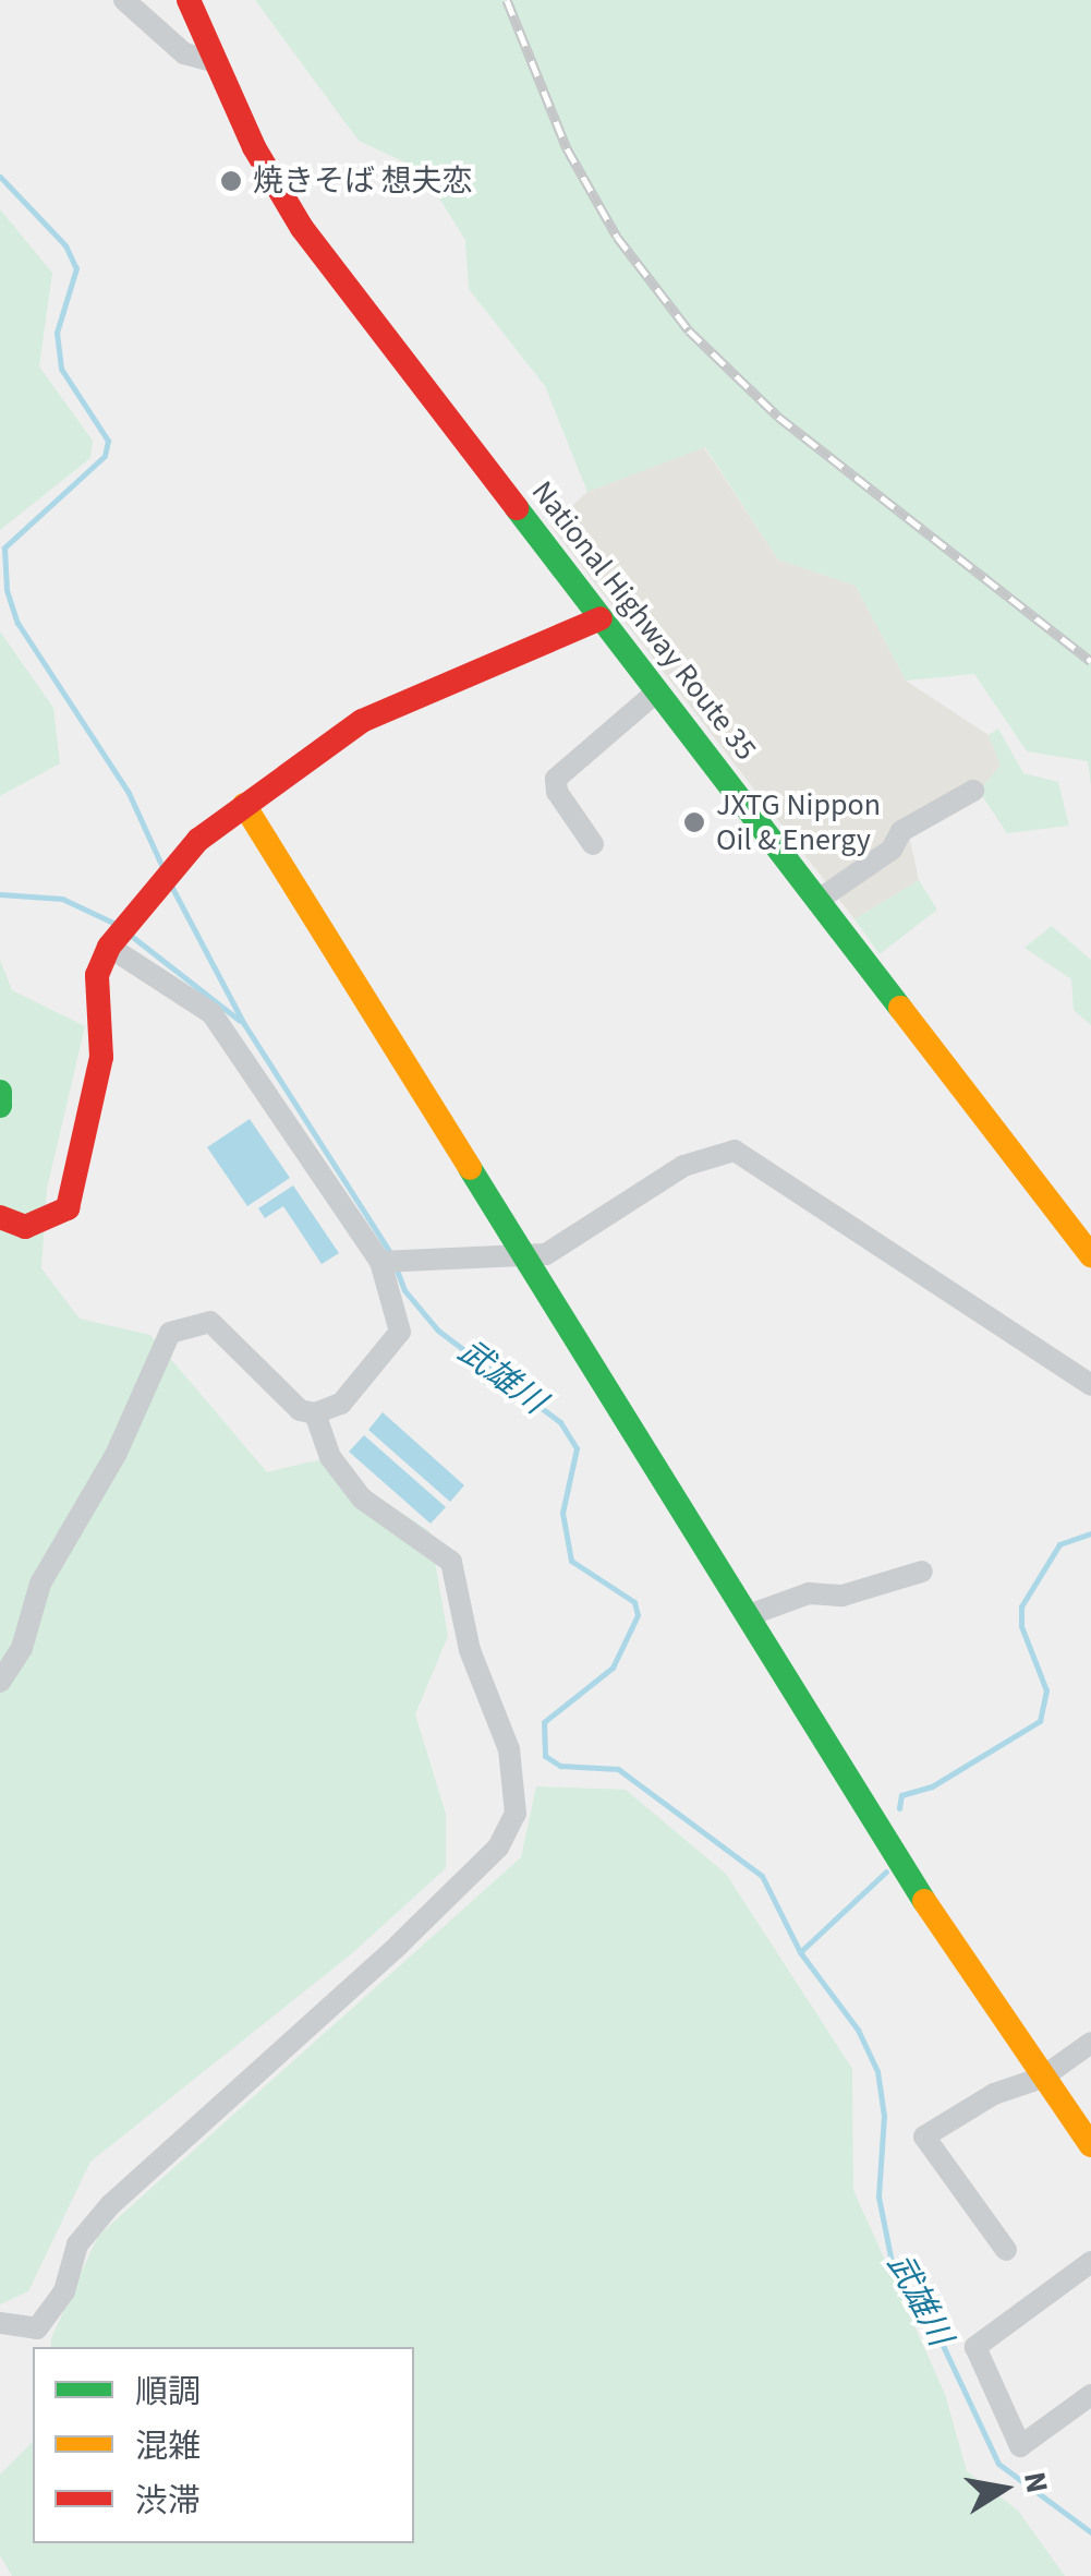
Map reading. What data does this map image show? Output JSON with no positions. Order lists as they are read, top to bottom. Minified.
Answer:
{"streets":{"main road":["National Highway Route 35"]},"water":["武雄川"],"places":["焼きそば 想夫恋","JXTG Nippon Oil & Energy"],"legend":["順調","混雑","渋滞"],"north":"right"}
